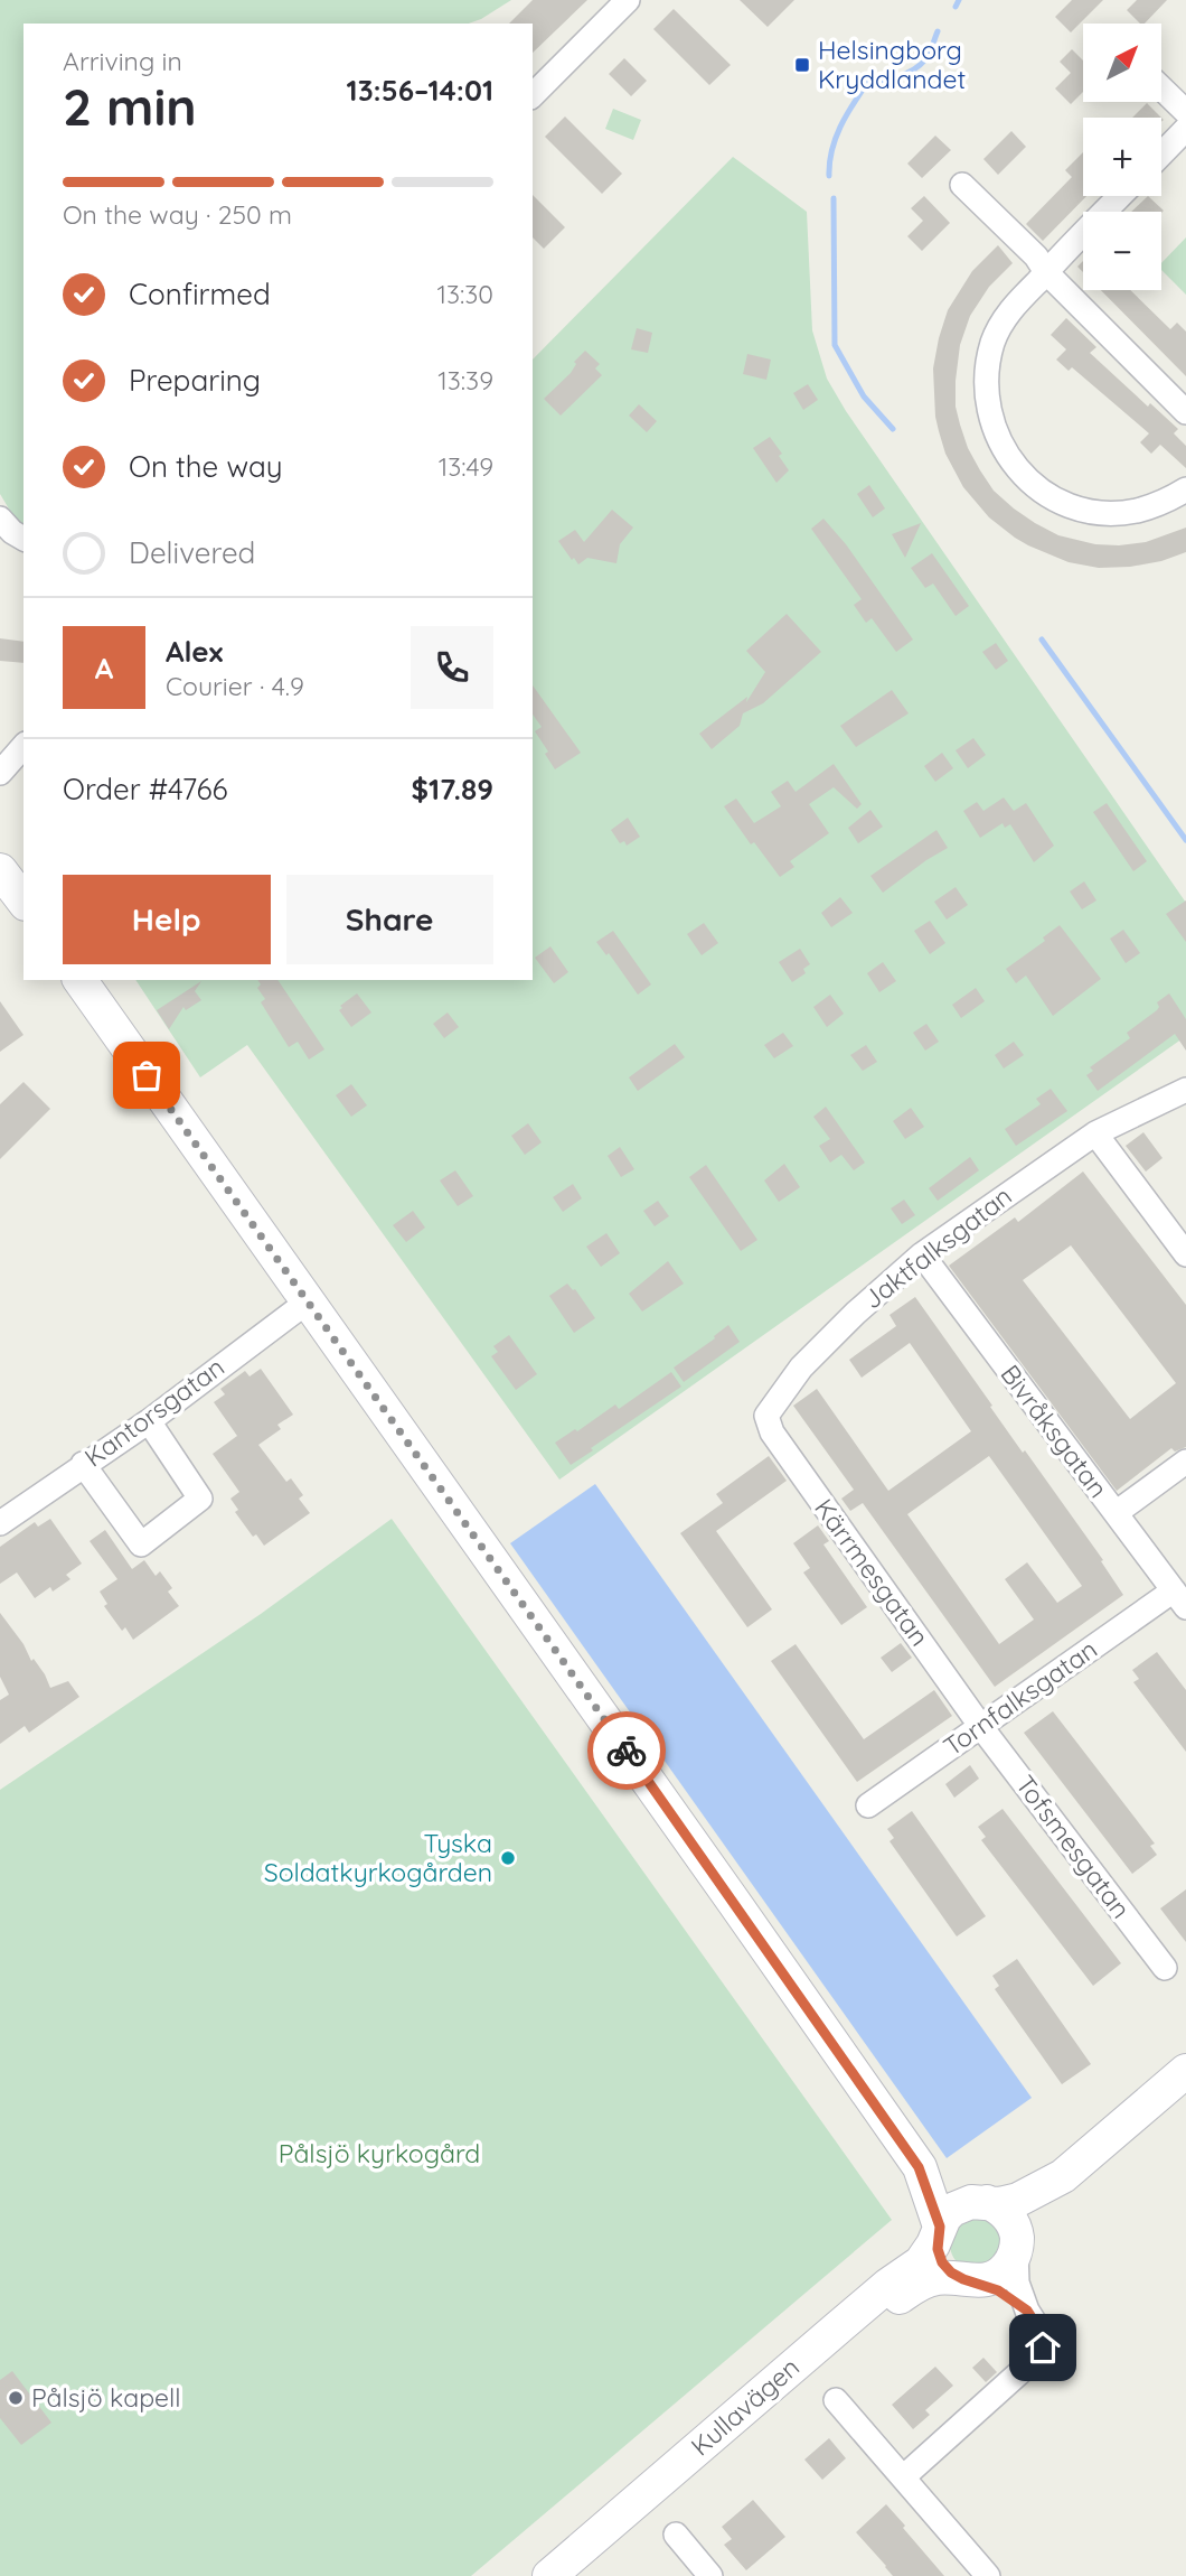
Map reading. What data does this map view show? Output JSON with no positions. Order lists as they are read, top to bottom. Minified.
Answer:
{"streets":{"street":["Jaktfalksgatan","Kantorsgatan","Bivråksgatan","Kärrmesgatan","Tornfalksgatan","Tofsmesgatan","Kullavägen"]},"crossings":[["Jaktfalksgatan","Bivråksgatan"],["Jaktfalksgatan","Kärrmesgatan"],["Bivråksgatan","Tornfalksgatan"],["Kärrmesgatan","Tornfalksgatan"],["Kärrmesgatan","Tofsmesgatan"],["Tornfalksgatan","Tofsmesgatan"]],"parks":["Pålsjö kyrkogård"],"places":{"transit":["Helsingborg Kryddlandet"],"other":["Tyska Soldatkyrkogården","Pålsjö kapell"]},"north":"top right","page":{"map_buttons":["+","−"],"heading":["2 min","Arriving in","13:56–14:01"],"panel":["Alex","Courier · 4.9","Order #4766","$17.89"],"bar":"On the way · 250 m","list":[["Confirmed","13:30"],["Preparing","13:39"],["On the way","13:49"],"Delivered"],"round":"A","buttons":["Help","Share"]}}
